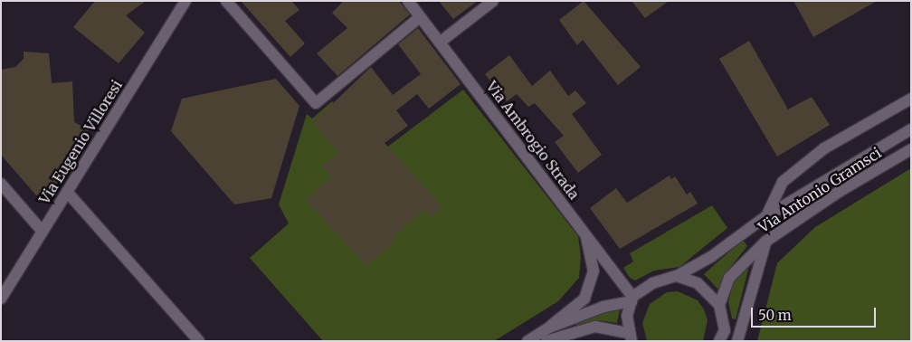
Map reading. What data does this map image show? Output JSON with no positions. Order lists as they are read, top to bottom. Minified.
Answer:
{"streets":{"street":["Via Ambrogio Strada","Via Eugenio Villoresi","Via Antonio Gramsci"]},"crossings":[["Via Ambrogio Strada","Via Antonio Gramsci"]],"scale_bar":"50 m"}
